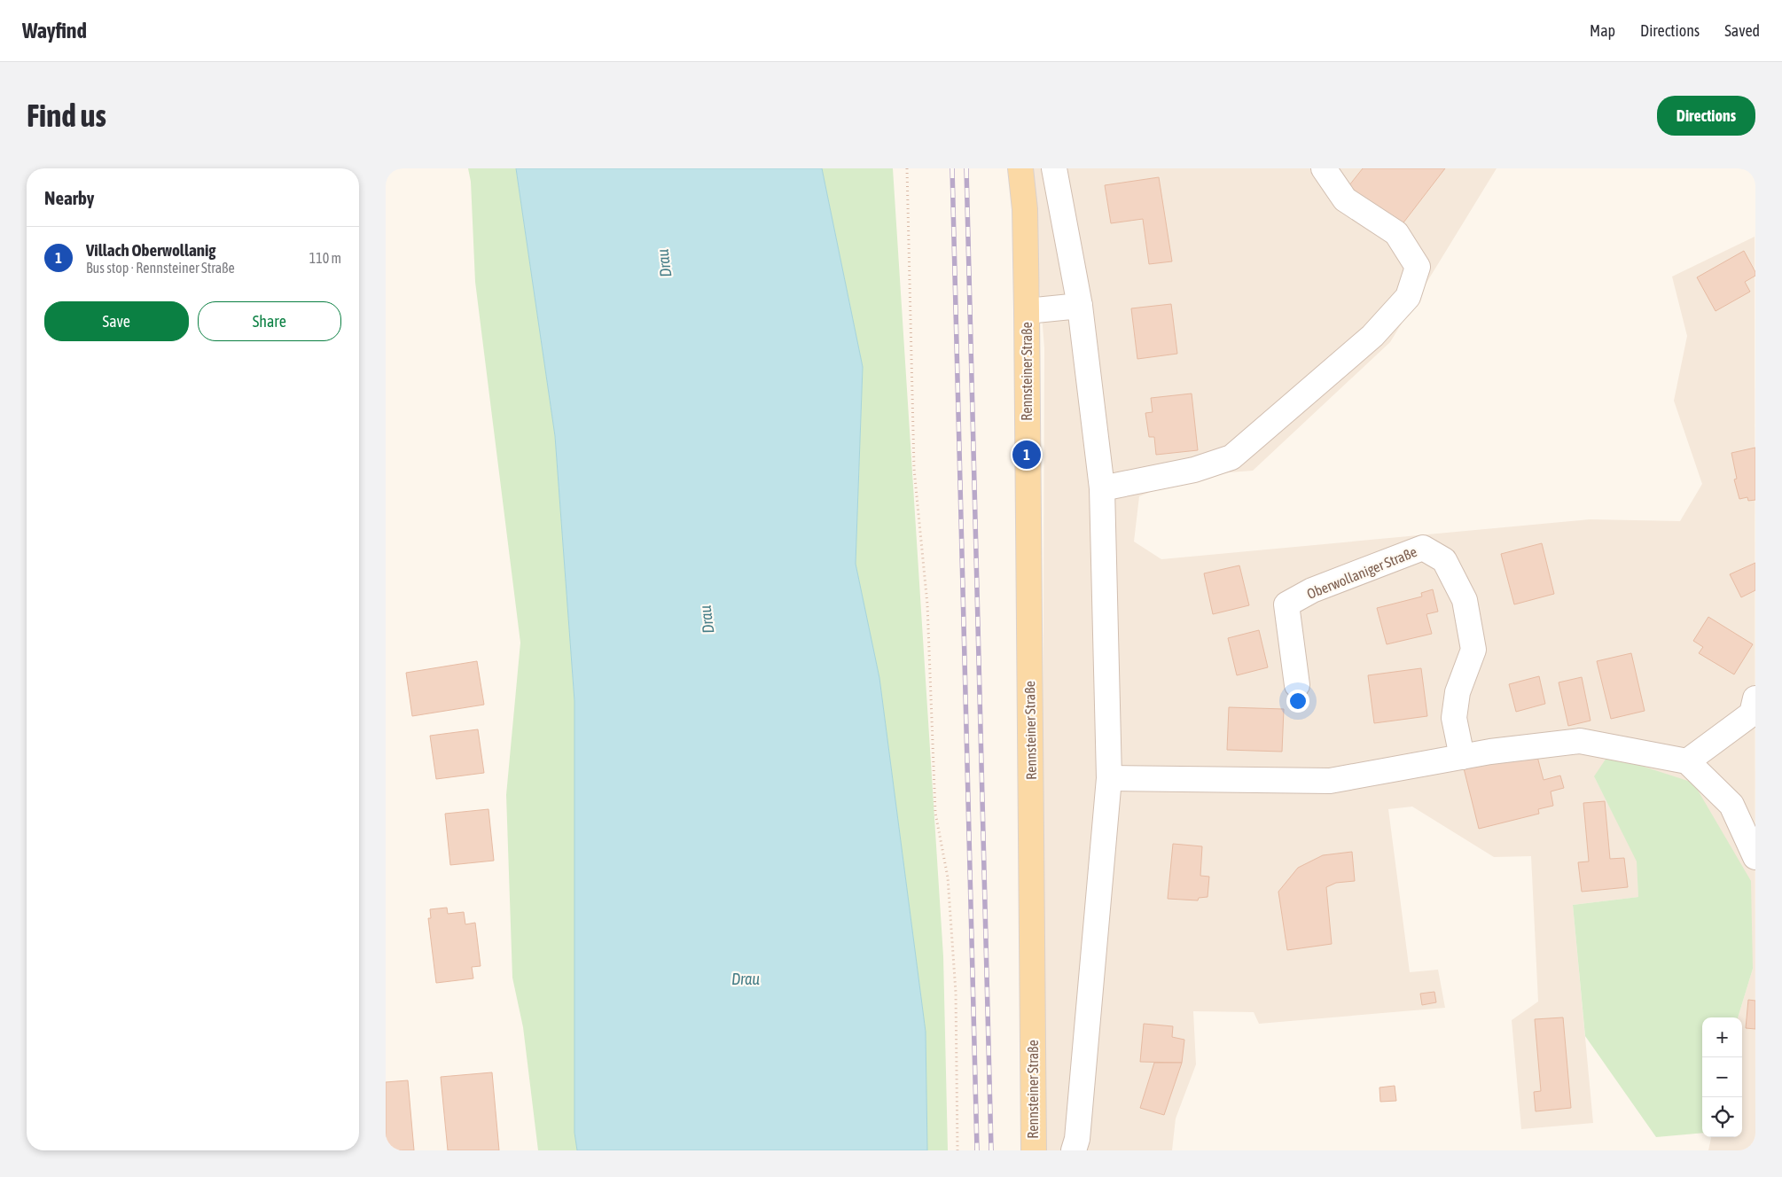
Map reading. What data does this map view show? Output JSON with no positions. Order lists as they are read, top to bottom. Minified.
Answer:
{"streets":{"main road":["Rennsteiner Straße"],"street":["Oberwollaniger Straße"]},"water":["Drau"],"page":{"header":"Wayfind","nav":["Map","Directions","Saved"],"buttons":["Directions",["Save","Share"]],"title":"Find us","heading":"Nearby","list":[{"mark":"1","name":"Villach Oberwollanig","note":"Bus stop · Rennsteiner Straße","value":"110 m"}],"pins":"1","map_buttons":["+","−"]}}
